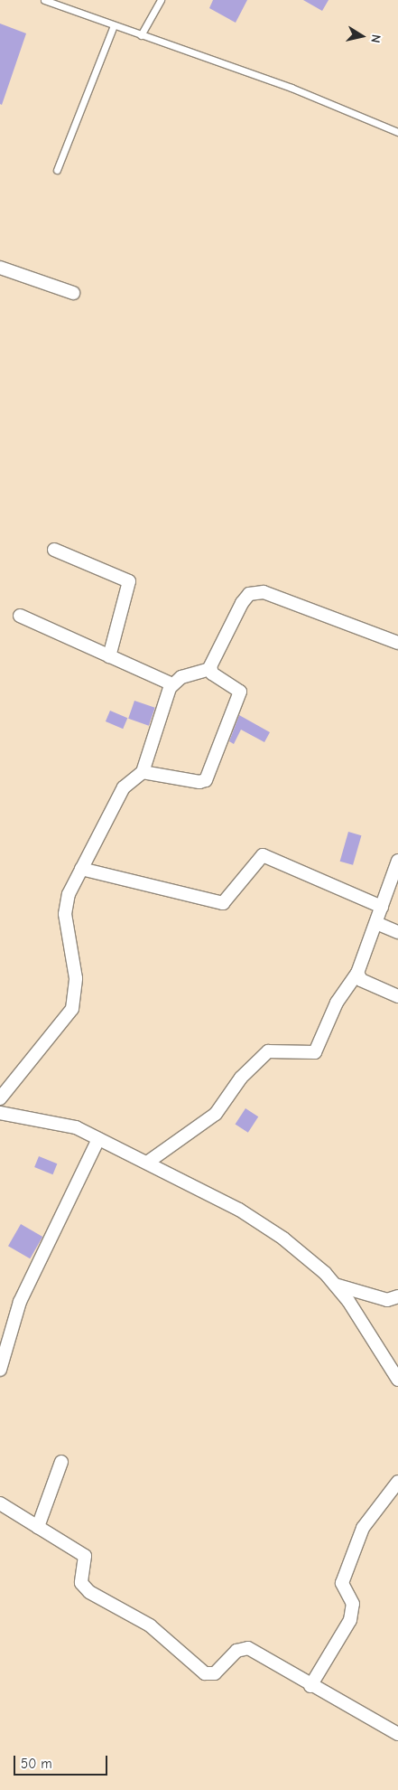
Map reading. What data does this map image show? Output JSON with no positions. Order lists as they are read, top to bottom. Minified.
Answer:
{"scale_bar":"50 m","north":"right"}
